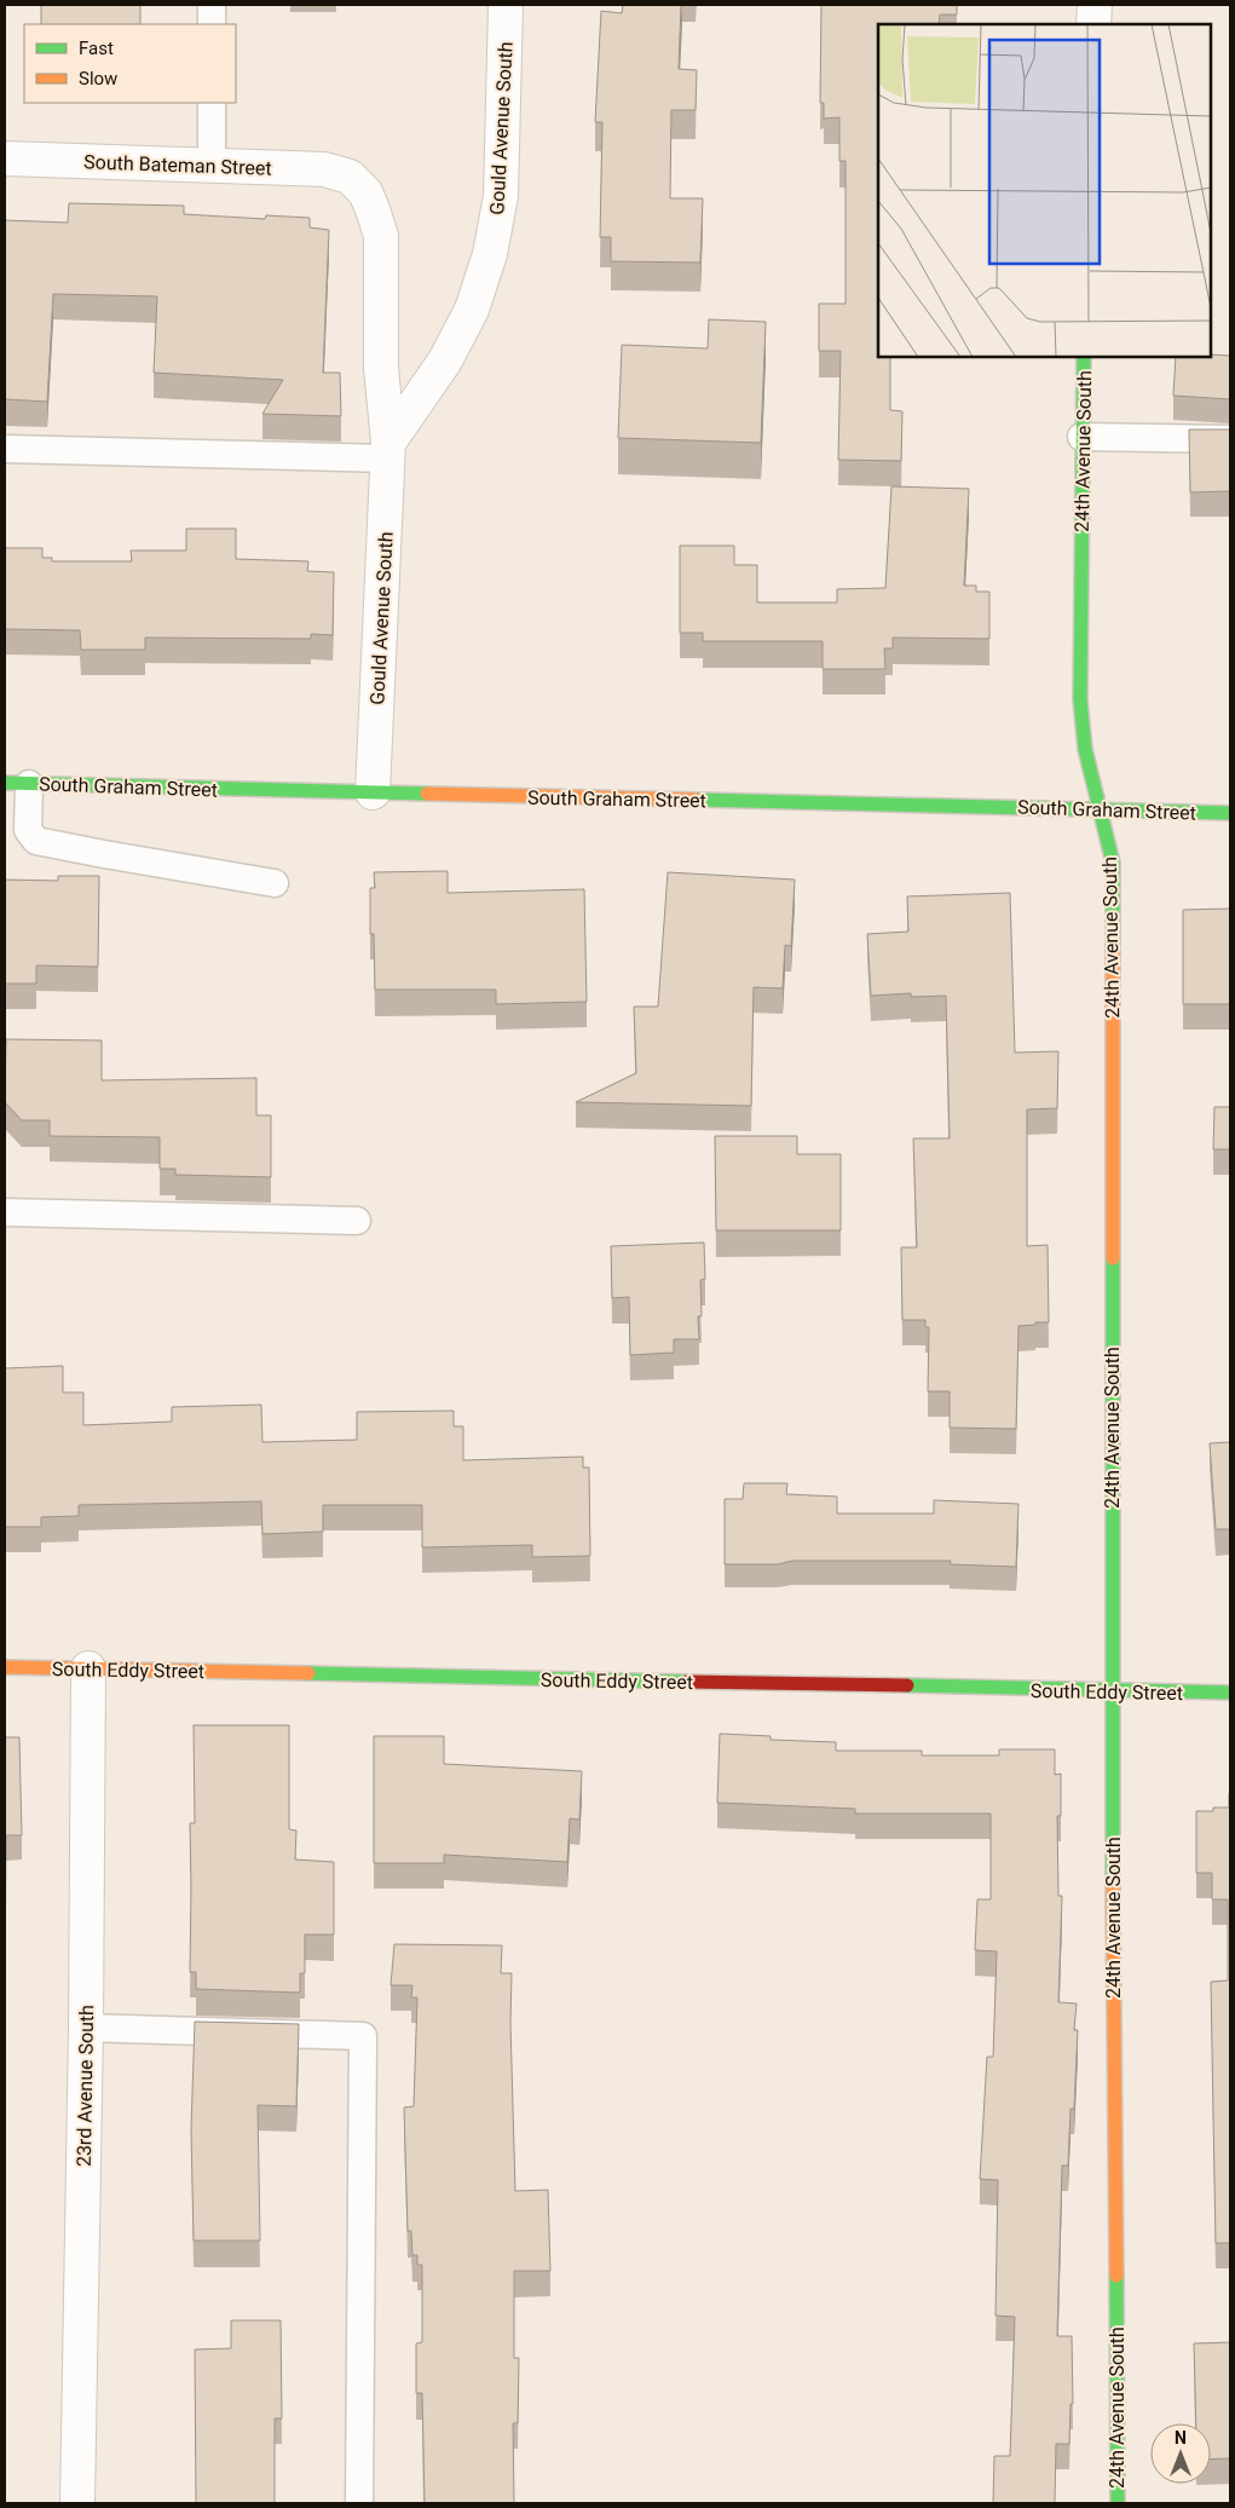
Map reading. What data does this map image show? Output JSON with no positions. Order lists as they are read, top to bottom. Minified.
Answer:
{"streets":{"street":["Gould Avenue South","South Bateman Street","24th Avenue South","South Graham Street","South Eddy Street","23rd Avenue South"]},"crossings":[["Gould Avenue South","South Bateman Street"],["Gould Avenue South","South Graham Street"],["24th Avenue South","South Graham Street"],["24th Avenue South","South Eddy Street"],["South Eddy Street","23rd Avenue South"]],"legend":["Fast","Slow"],"north":"top"}
